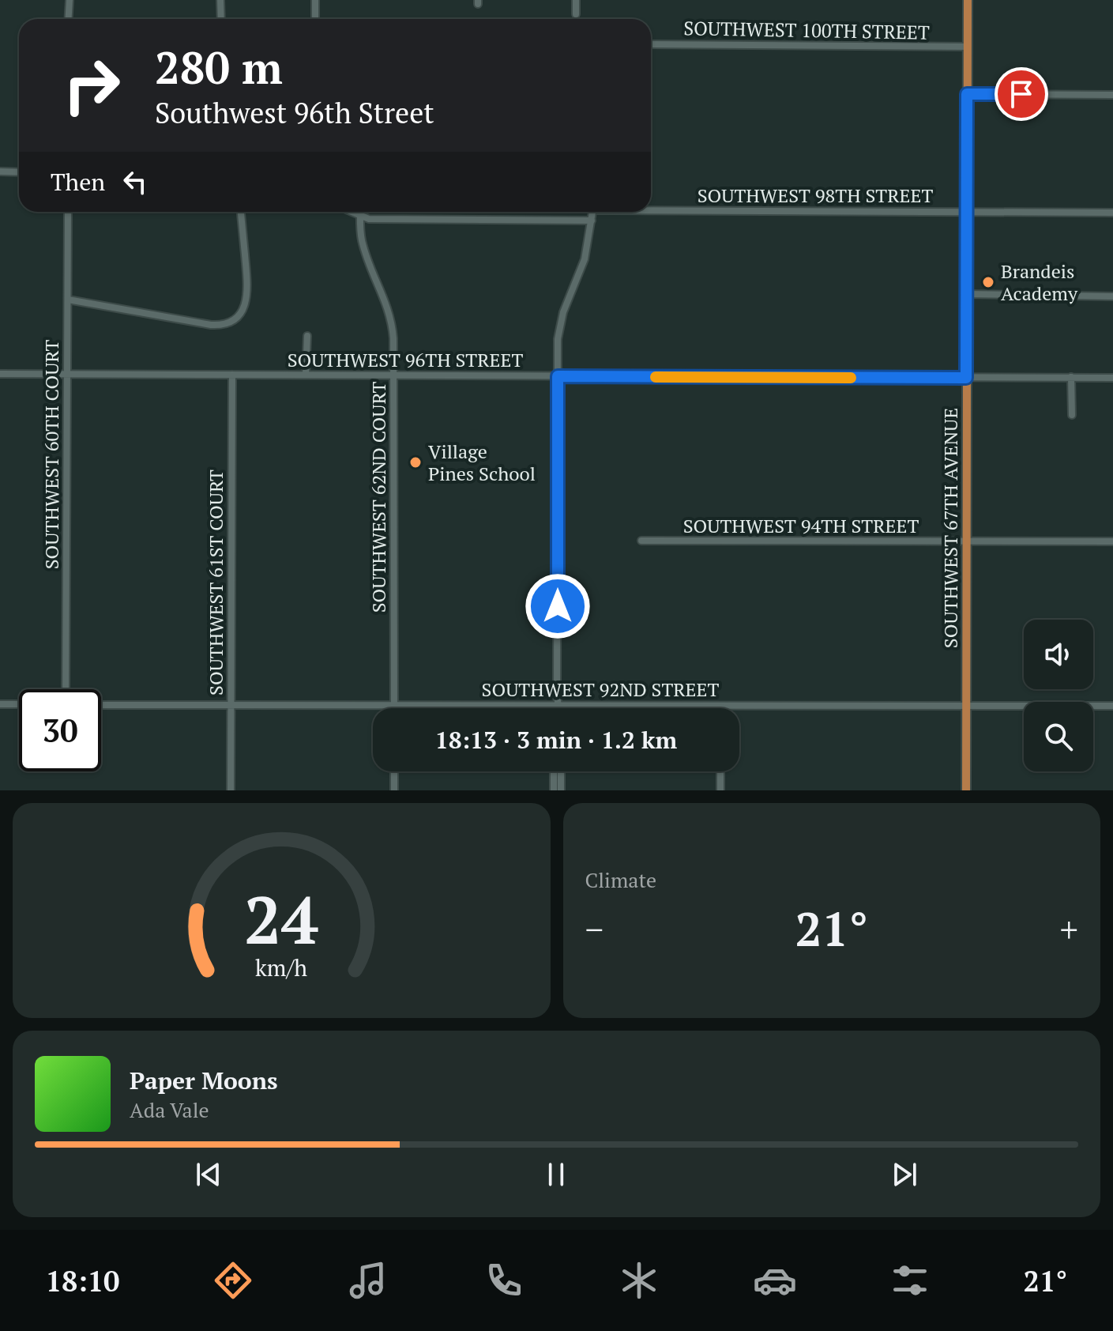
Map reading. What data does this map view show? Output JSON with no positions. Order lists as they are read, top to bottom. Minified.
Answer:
{"streets":{"main road":["SOUTHWEST 67TH AVENUE"],"street":["SOUTHWEST 100TH STREET","SOUTHWEST 98TH STREET","SOUTHWEST 96TH STREET","SOUTHWEST 60TH COURT","SOUTHWEST 62ND COURT","SOUTHWEST 94TH STREET","SOUTHWEST 61ST COURT","SOUTHWEST 92ND STREET"]},"crossings":[["SOUTHWEST 100TH STREET","SOUTHWEST 67TH AVENUE"],["SOUTHWEST 98TH STREET","SOUTHWEST 67TH AVENUE"],["SOUTHWEST 96TH STREET","SOUTHWEST 60TH COURT"],["SOUTHWEST 96TH STREET","SOUTHWEST 62ND COURT"],["SOUTHWEST 96TH STREET","SOUTHWEST 67TH AVENUE"],["SOUTHWEST 96TH STREET","SOUTHWEST 61ST COURT"],["SOUTHWEST 62ND COURT","SOUTHWEST 92ND STREET"],["SOUTHWEST 94TH STREET","SOUTHWEST 67TH AVENUE"],["SOUTHWEST 67TH AVENUE","SOUTHWEST 92ND STREET"],["SOUTHWEST 61ST COURT","SOUTHWEST 92ND STREET"]],"places":["Brandeis Academy","Village Pines School"],"page":{"turn":["280 m","Southwest 96th Street"],"then":"Then","limit":"30","trip":"18:13 · 3 min · 1.2 km","tile":"Climate","heat":["−","21°","+"],"song":["Paper Moons","Ada Vale"],"tabs":["18:10","21°"],"gauge":["24","km/h"]}}
